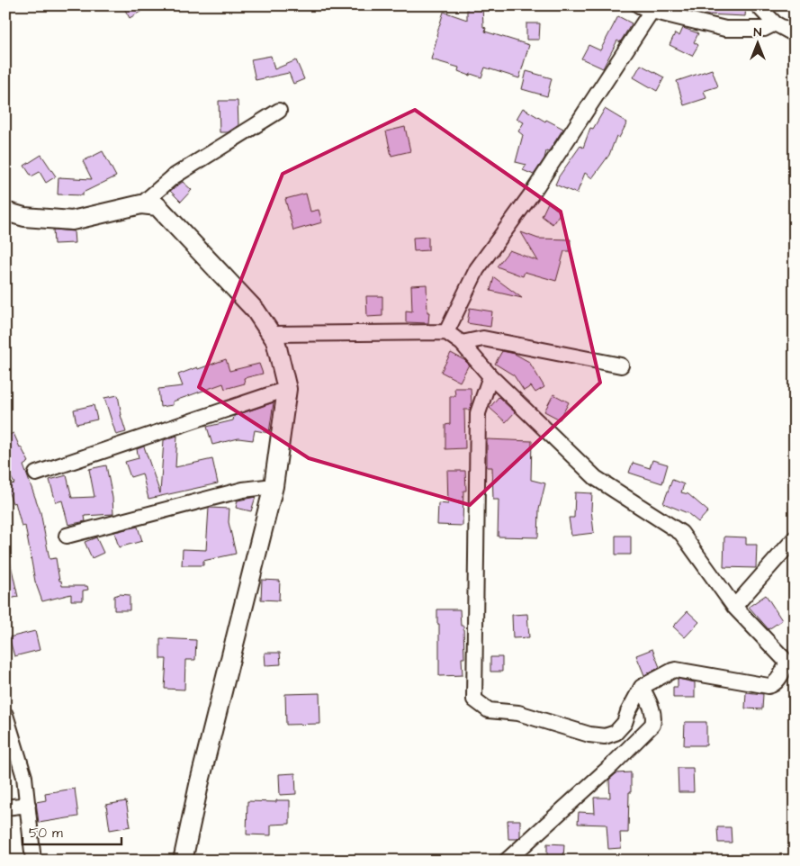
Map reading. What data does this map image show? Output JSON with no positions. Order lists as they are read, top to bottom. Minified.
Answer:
{"scale_bar":"50 m","north":"top"}
